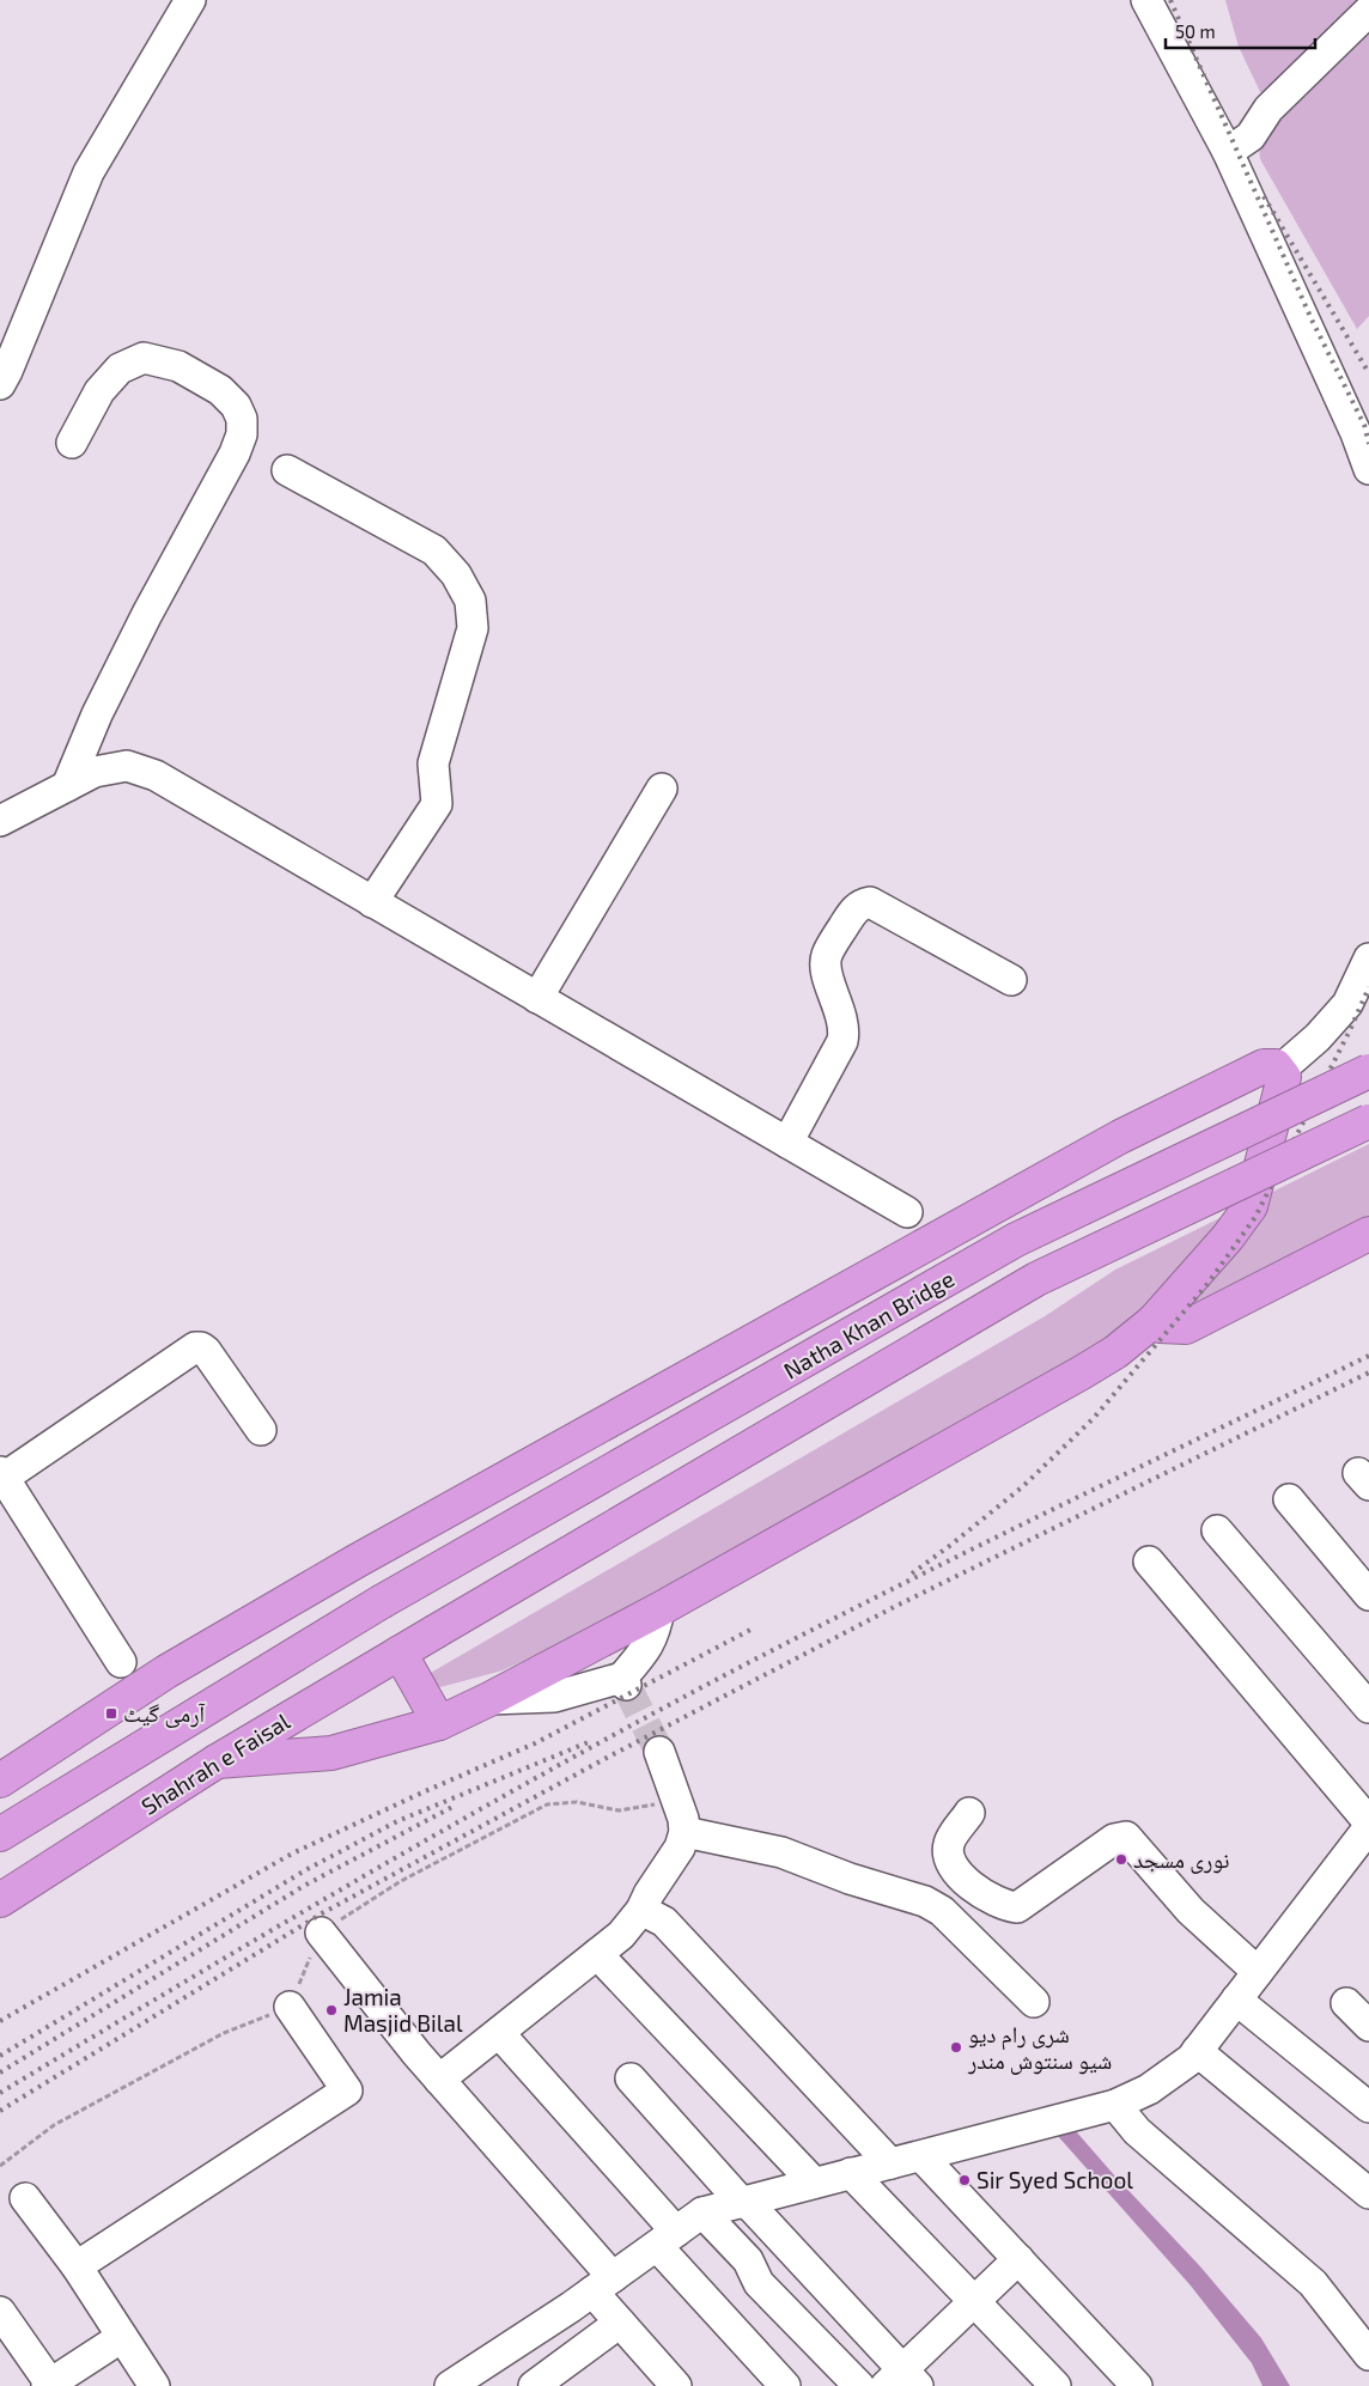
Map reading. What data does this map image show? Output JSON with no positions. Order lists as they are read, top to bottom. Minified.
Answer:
{"streets":{"highway":["Natha Khan Bridge","Shahrah e Faisal"]},"crossings":[["Natha Khan Bridge","Shahrah e Faisal"]],"places":{"transit":["آرمی گیٹ"],"other":["نوری مسجد","Jamia Masjid Bilal","شری رام دیو شیو سنتوش مندر","Sir Syed School"]},"scale_bar":"50 m"}
